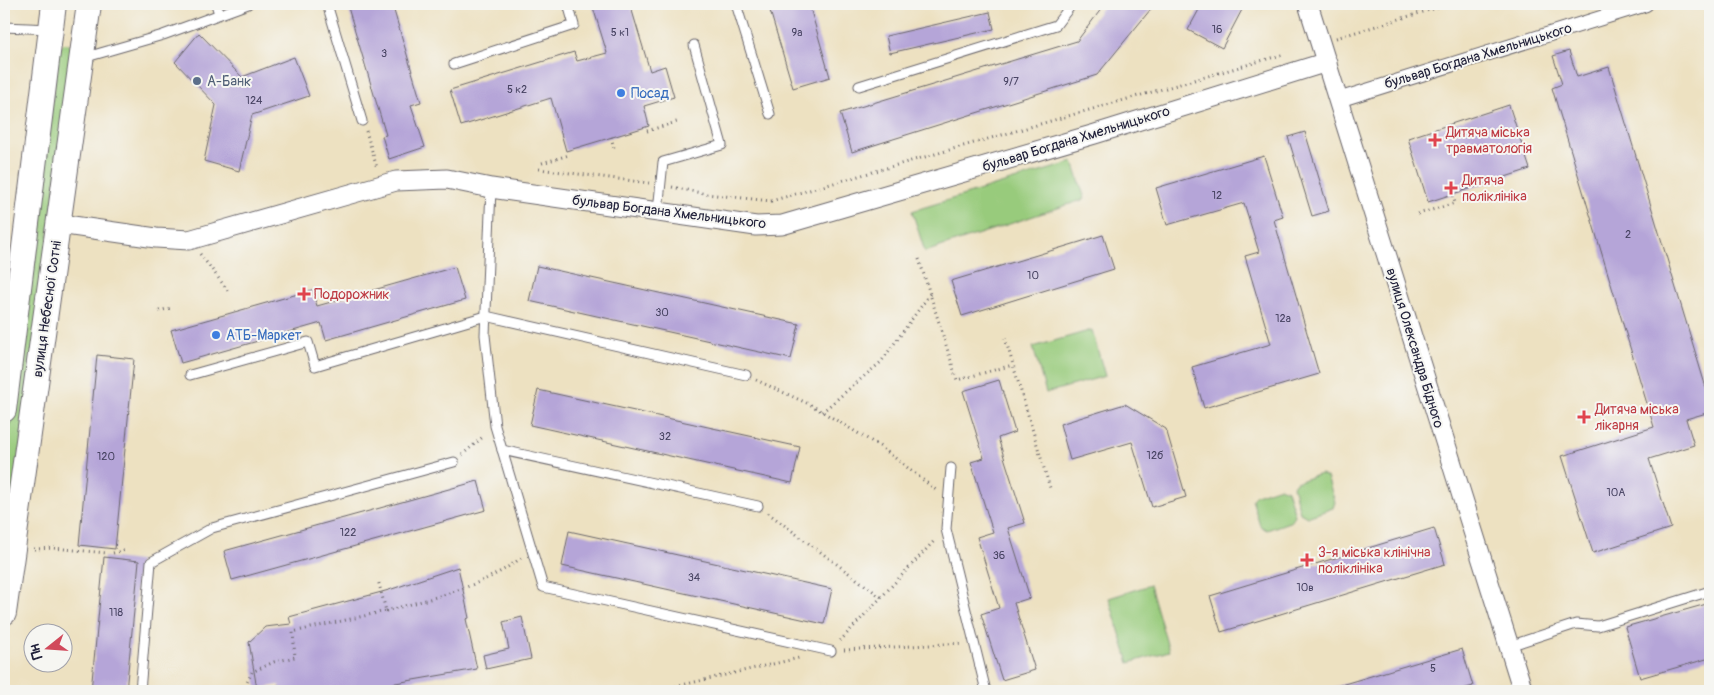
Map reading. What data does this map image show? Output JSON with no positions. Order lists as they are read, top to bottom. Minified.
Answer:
{"streets":{"street":["бульвар Богдана Хмельницького","вулиця Небесної Сотні","вулиця Олександра Бідного"]},"crossings":[["бульвар Богдана Хмельницького","вулиця Небесної Сотні"],["бульвар Богдана Хмельницького","вулиця Олександра Бідного"]],"places":{"other":["А-Банк","Посад","АТБ-Маркет"],"health":["Дитяча міська травматологія","Дитяча поліклініка","Подорожник","Дитяча міська лікарня","3-я міська клінічна поліклініка"]},"house_numbers":["16","5 к1","9а","3","9/7","5 к2","124","12","2","10","30","12а","32","12б","120","10А","122","36","34","10в","118","5"],"north":"left"}
